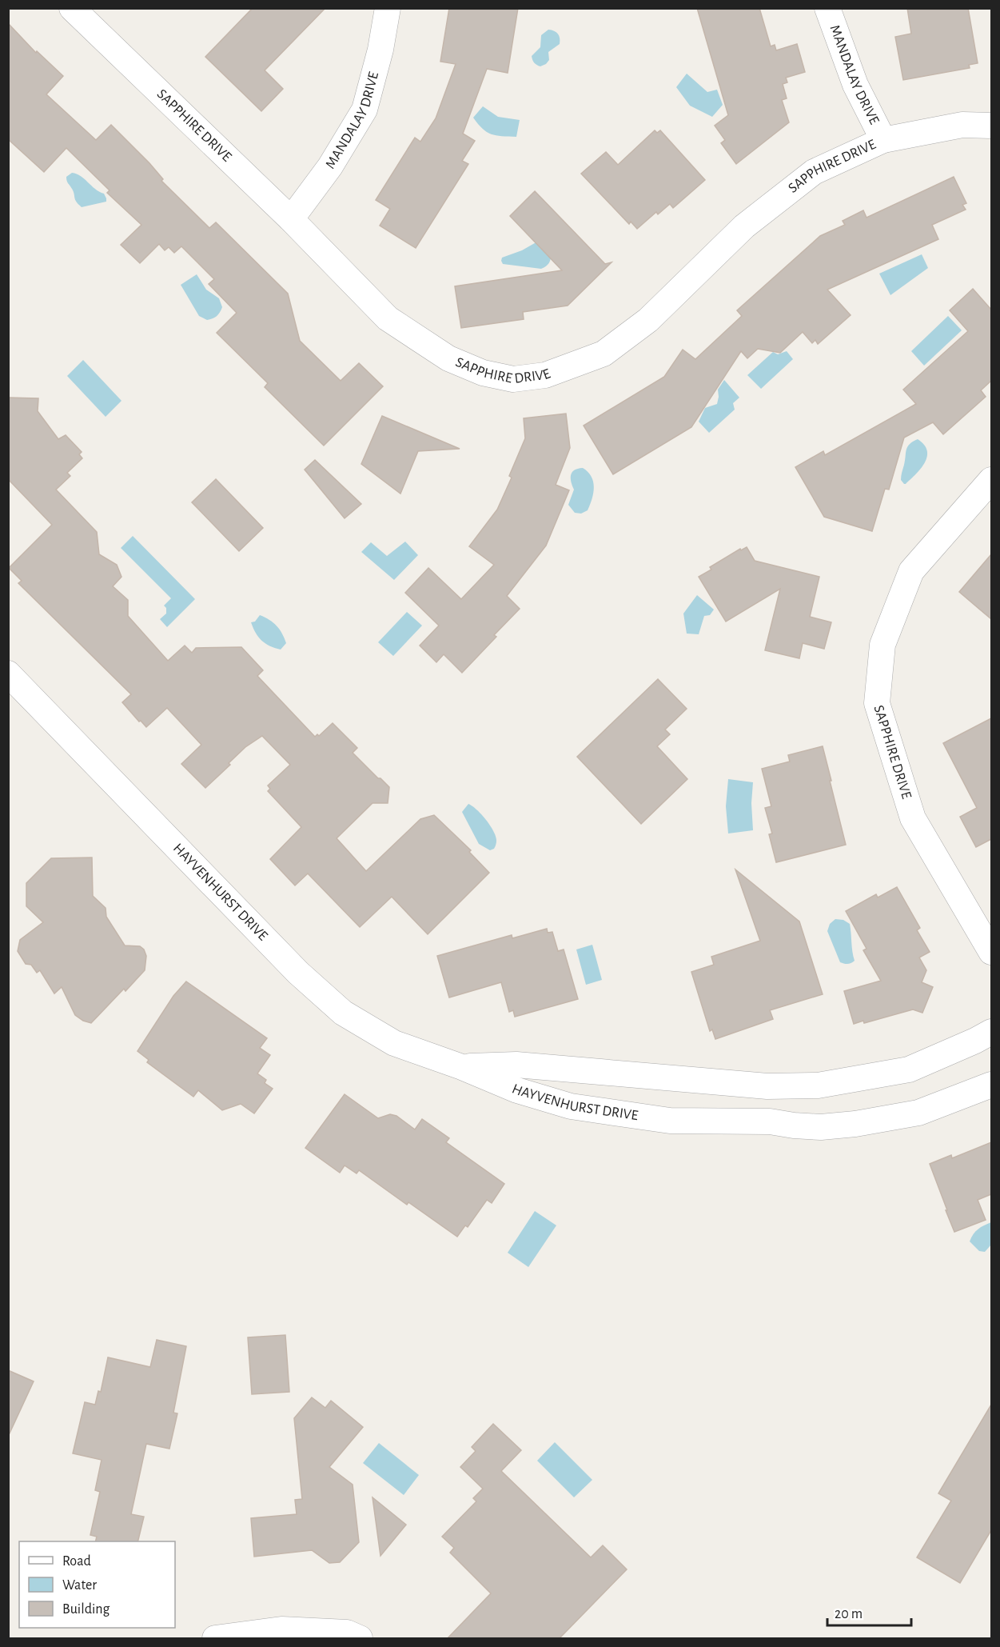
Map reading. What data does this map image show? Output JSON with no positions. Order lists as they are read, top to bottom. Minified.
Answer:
{"streets":{"street":["MANDALAY DRIVE","SAPPHIRE DRIVE","HAYVENHURST DRIVE"]},"crossings":[["MANDALAY DRIVE","SAPPHIRE DRIVE"]],"legend":["Road","Water","Building"],"scale_bar":"20 m"}
